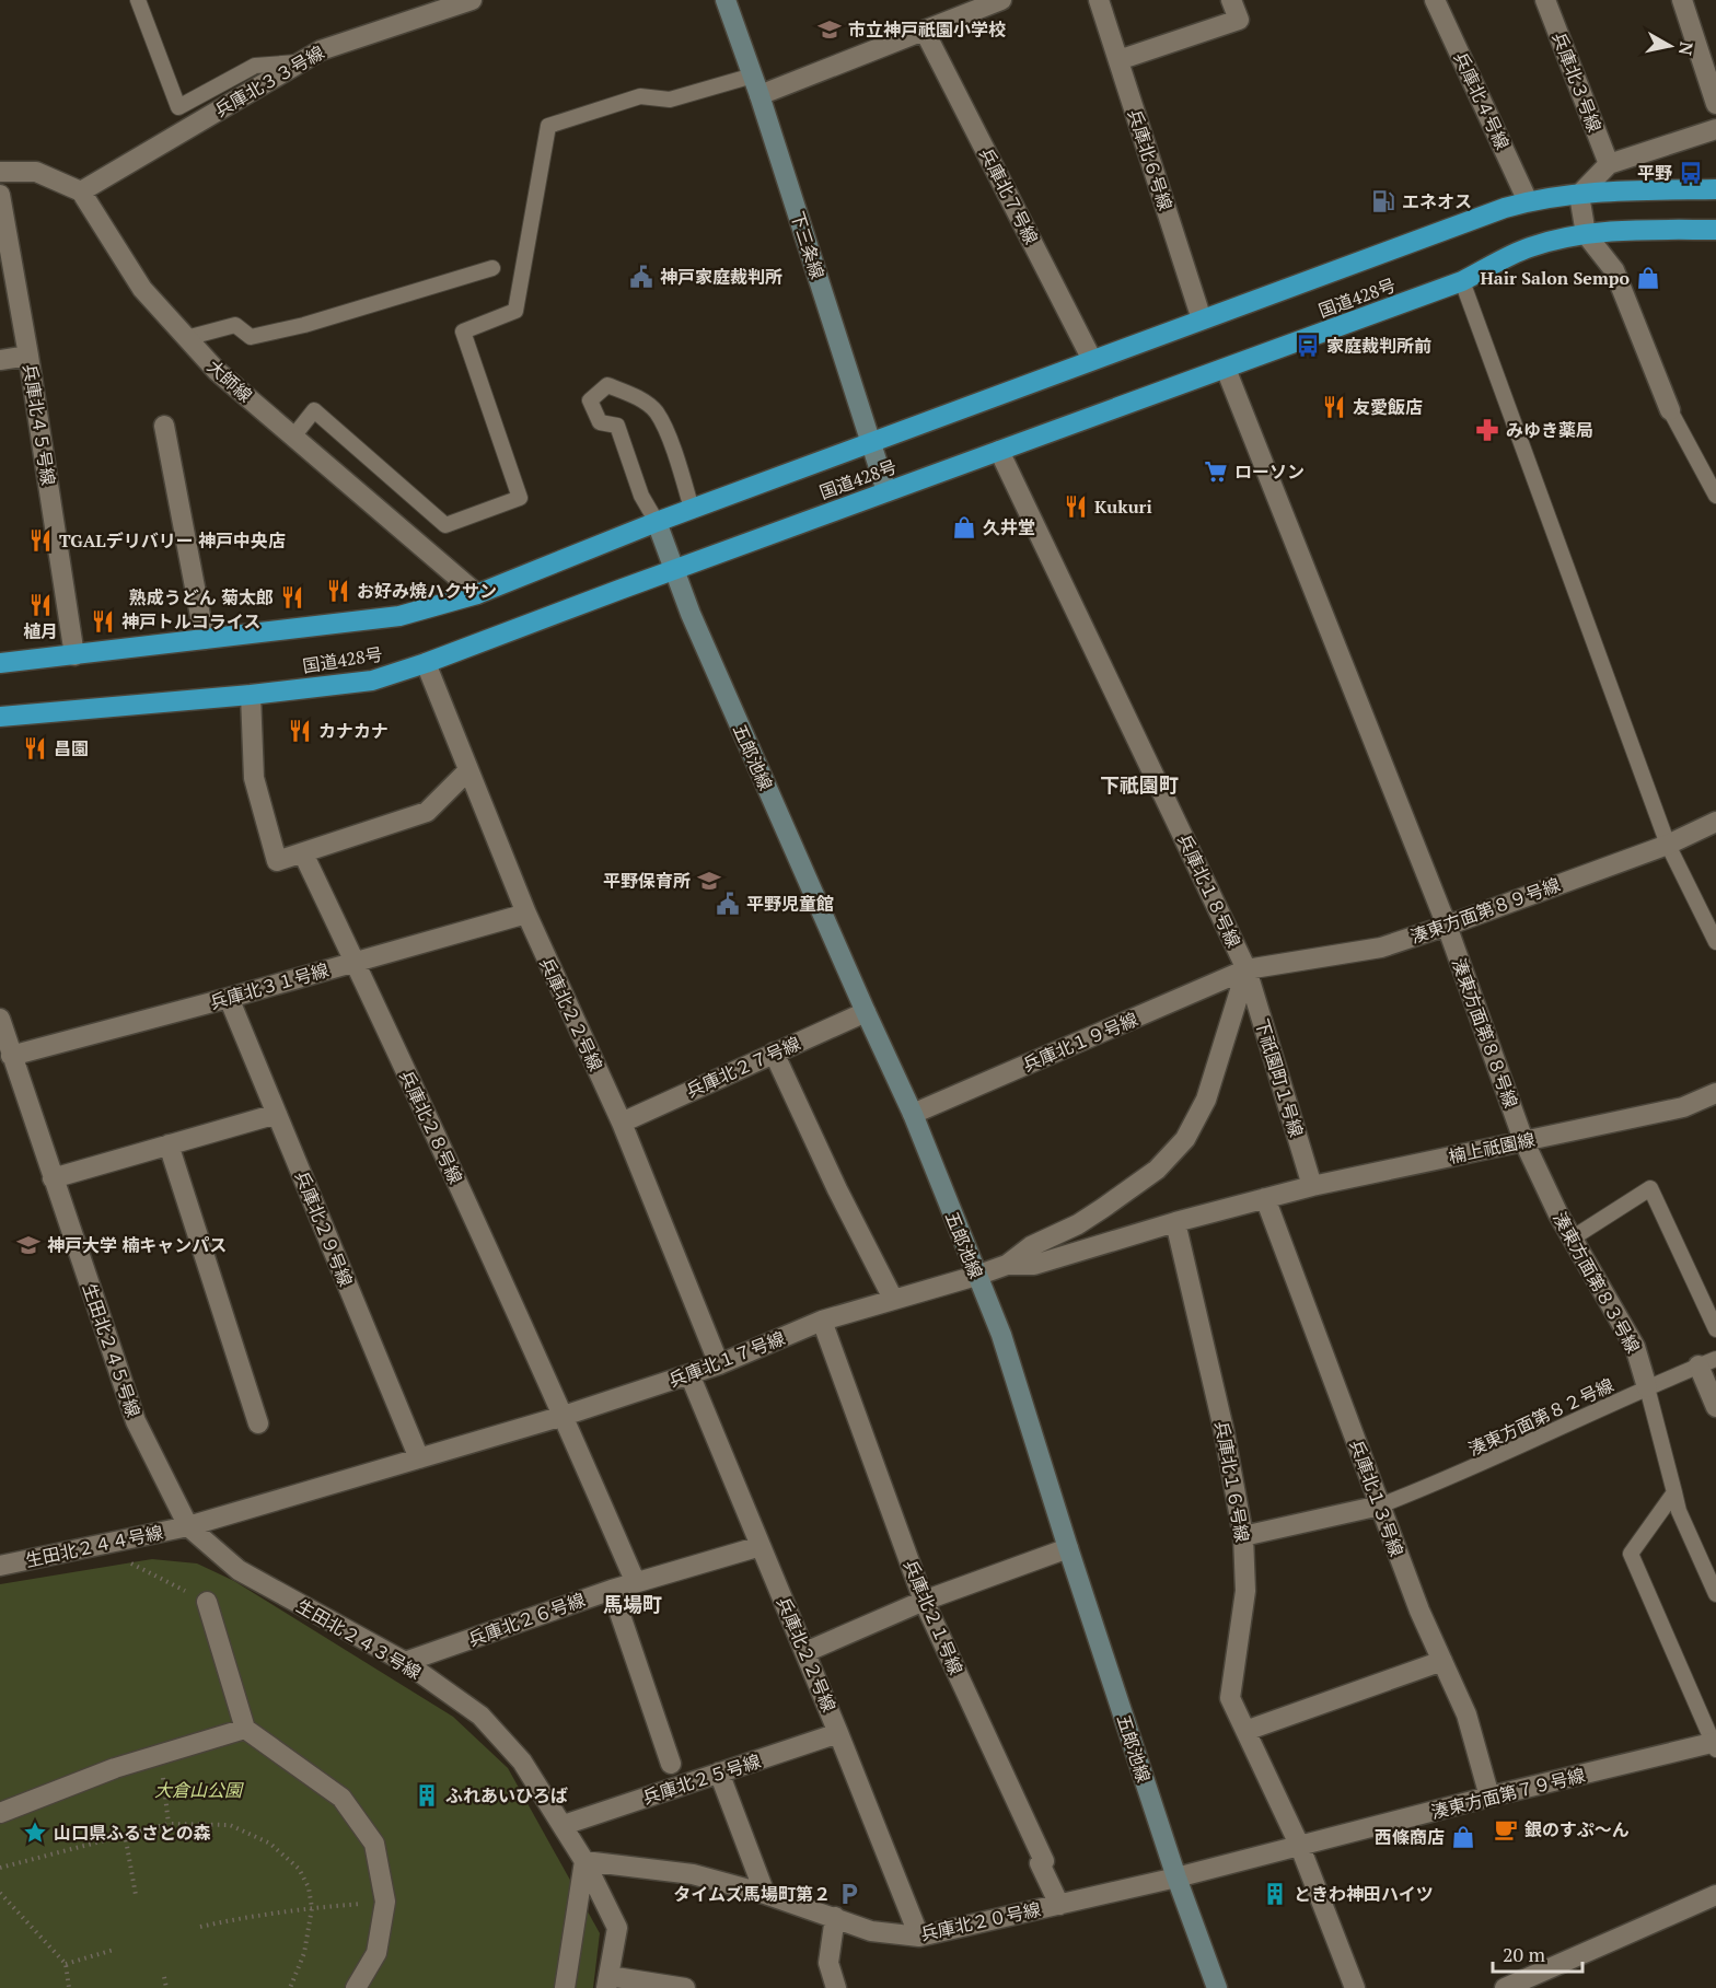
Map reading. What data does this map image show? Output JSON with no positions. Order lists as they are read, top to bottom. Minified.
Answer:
{"streets":{"highway":["国道428号"],"street":["兵庫北３３号線","兵庫北３号線","兵庫北４号線","兵庫北６号線","兵庫北７号線","下三条線","大師線","兵庫北４５号線","五郎池線","兵庫北１８号線","湊東方面第８９号線","兵庫北３１号線","兵庫北２２号線","湊東方面第８８号線","兵庫北１９号線","兵庫北２７号線","下祇園町１号線","兵庫北２８号線","楠上祇園線","兵庫北２９号線","湊東方面第８３号線","生田北２４５号線","兵庫北１７号線","兵庫北１６号線","兵庫北１３号線","生田北２４４号線","兵庫北２１号線","兵庫北２６号線","生田北２４３号線","兵庫北２５号線","湊東方面第７９号線","兵庫北２０号線"],"lane":["湊東方面第８２号線"]},"crossings":[["兵庫北３３号線","大師線"],["兵庫北４号線","国道428号"],["兵庫北６号線","国道428号"],["兵庫北７号線","国道428号"],["下三条線","国道428号"],["国道428号","大師線"],["国道428号","兵庫北４５号線"],["国道428号","五郎池線"],["国道428号","兵庫北１８号線"],["国道428号","兵庫北２２号線"],["国道428号","湊東方面第８８号線"],["五郎池線","兵庫北１９号線"],["五郎池線","兵庫北２７号線"],["五郎池線","兵庫北１７号線"],["五郎池線","兵庫北２０号線"],["兵庫北１８号線","湊東方面第８９号線"],["兵庫北１８号線","兵庫北１９号線"],["兵庫北１８号線","下祇園町１号線"],["兵庫北１８号線","兵庫北１７号線"],["湊東方面第８９号線","湊東方面第８８号線"],["湊東方面第８９号線","兵庫北１９号線"],["湊東方面第８９号線","下祇園町１号線"],["兵庫北３１号線","兵庫北２２号線"],["兵庫北３１号線","兵庫北２８号線"],["兵庫北３１号線","兵庫北２９号線"],["兵庫北３１号線","生田北２４５号線"],["兵庫北２２号線","兵庫北２７号線"],["兵庫北２２号線","兵庫北１７号線"],["兵庫北２２号線","兵庫北２６号線"],["兵庫北２２号線","兵庫北２５号線"],["兵庫北２２号線","兵庫北２０号線"],["湊東方面第８８号線","楠上祇園線"],["湊東方面第８８号線","湊東方面第８３号線"],["兵庫北１９号線","下祇園町１号線"],["下祇園町１号線","楠上祇園線"],["兵庫北２８号線","兵庫北１７号線"],["兵庫北２８号線","兵庫北２６号線"],["楠上祇園線","湊東方面第８３号線"],["楠上祇園線","兵庫北１７号線"],["楠上祇園線","兵庫北１３号線"],["兵庫北２９号線","兵庫北１７号線"],["湊東方面第８３号線","湊東方面第８２号線"],["生田北２４５号線","兵庫北１７号線"],["生田北２４５号線","生田北２４４号線"],["生田北２４５号線","生田北２４３号線"],["兵庫北１７号線","兵庫北１６号線"],["兵庫北１７号線","兵庫北１３号線"],["兵庫北１７号線","生田北２４４号線"],["兵庫北１７号線","兵庫北２１号線"],["兵庫北１７号線","生田北２４３号線"],["湊東方面第８２号線","兵庫北１３号線"],["兵庫北１６号線","湊東方面第７９号線"],["兵庫北１６号線","兵庫北２０号線"],["兵庫北１３号線","湊東方面第７９号線"],["生田北２４４号線","生田北２４３号線"],["兵庫北２１号線","兵庫北２０号線"],["兵庫北２６号線","生田北２４３号線"],["生田北２４３号線","兵庫北２５号線"],["生田北２４３号線","兵庫北２０号線"],["湊東方面第７９号線","兵庫北２０号線"]],"districts":["下祇園町","馬場町"],"parks":["大倉山公園"],"places":{"school or university":["市立神戸祇園小学校","平野保育所","神戸大学 楠キャンパス"],"bus stop":["平野","家庭裁判所前"],"fuel station":["エネオス"],"public building":["神戸家庭裁判所","平野児童館"],"shop":["Hair Salon Sempo","久井堂","西條商店"],"restaurant":["友愛飯店","Kukuri","TGALデリバリー 神戸中央店","お好み焼ハクサン","熟成うどん 菊太郎","植月","神戸トルコライス","カナカナ","昌園"],"pharmacy":["みゆき薬局"],"supermarket":["ローソン"],"building":["ふれあいひろば","ときわ神田ハイツ"],"cafe":["銀のすぷ～ん"],"place":["山口県ふるさとの森"],"parking":["タイムズ馬場町第２"]},"scale_bar":"20 m","north":"right"}
